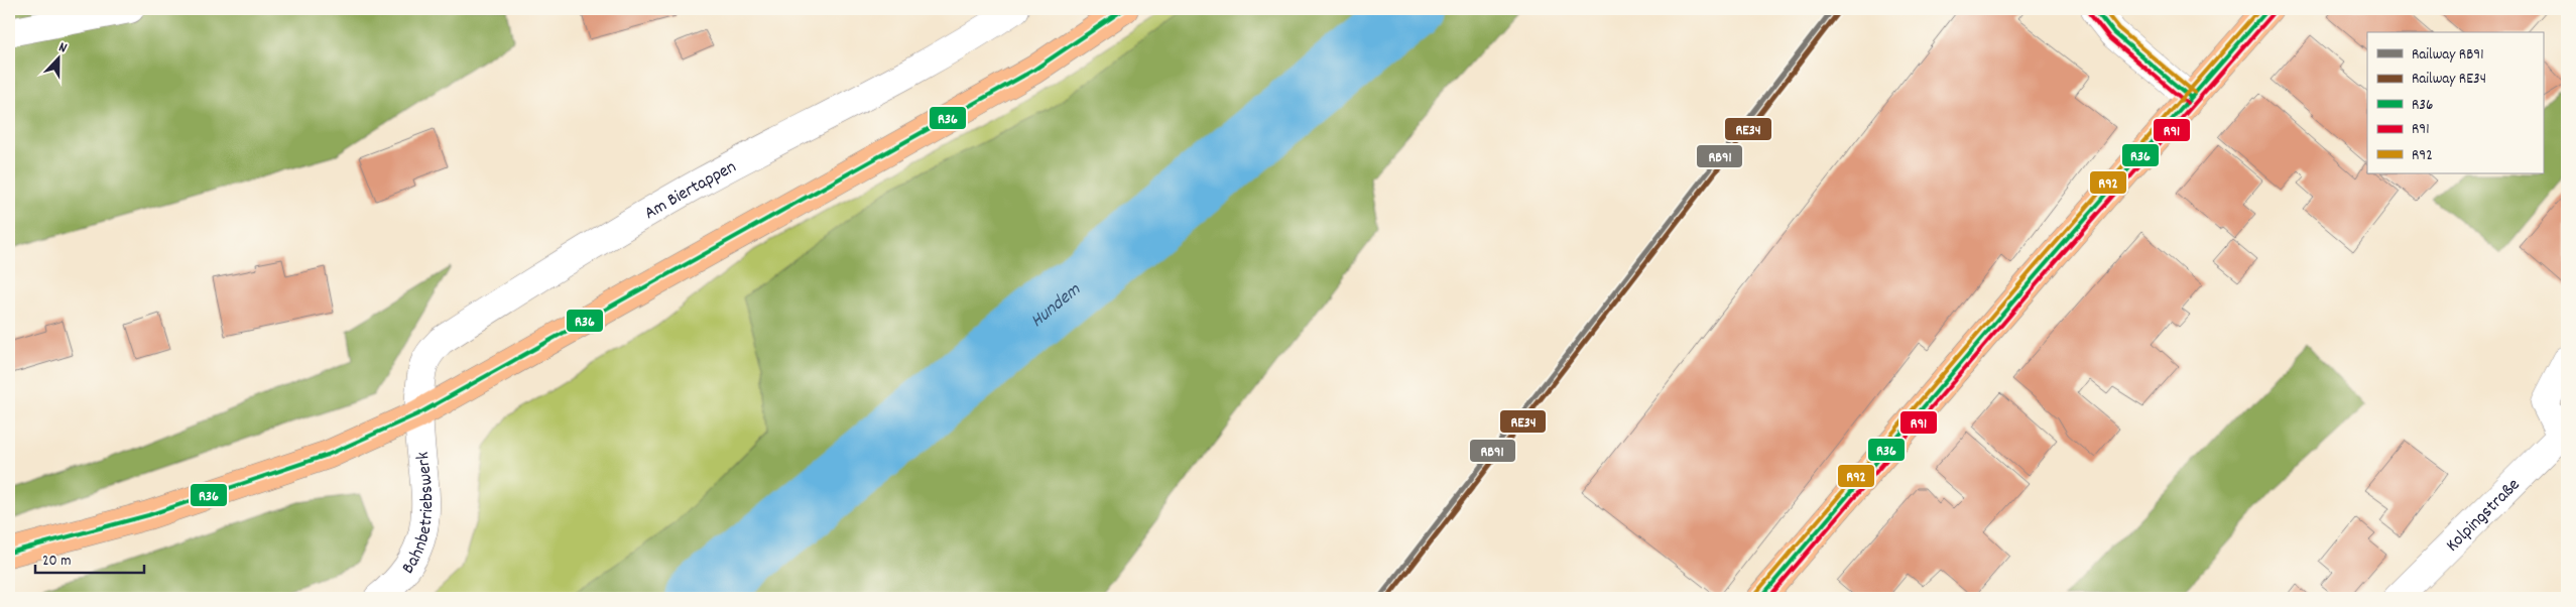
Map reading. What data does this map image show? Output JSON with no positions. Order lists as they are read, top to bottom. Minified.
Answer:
{"streets":{"street":["Am Biertappen","Bahnbetriebswerk","Kolpingstraße"]},"crossings":[["Am Biertappen","Bahnbetriebswerk"]],"water":["Hundem"],"lines":["rail line RB91","transit line R36","transit line R92","rail line RE34","transit line R91"],"legend":["Railway RB91","Railway RE34","R36","R91","R92"],"scale_bar":"20 m","north":"top"}
